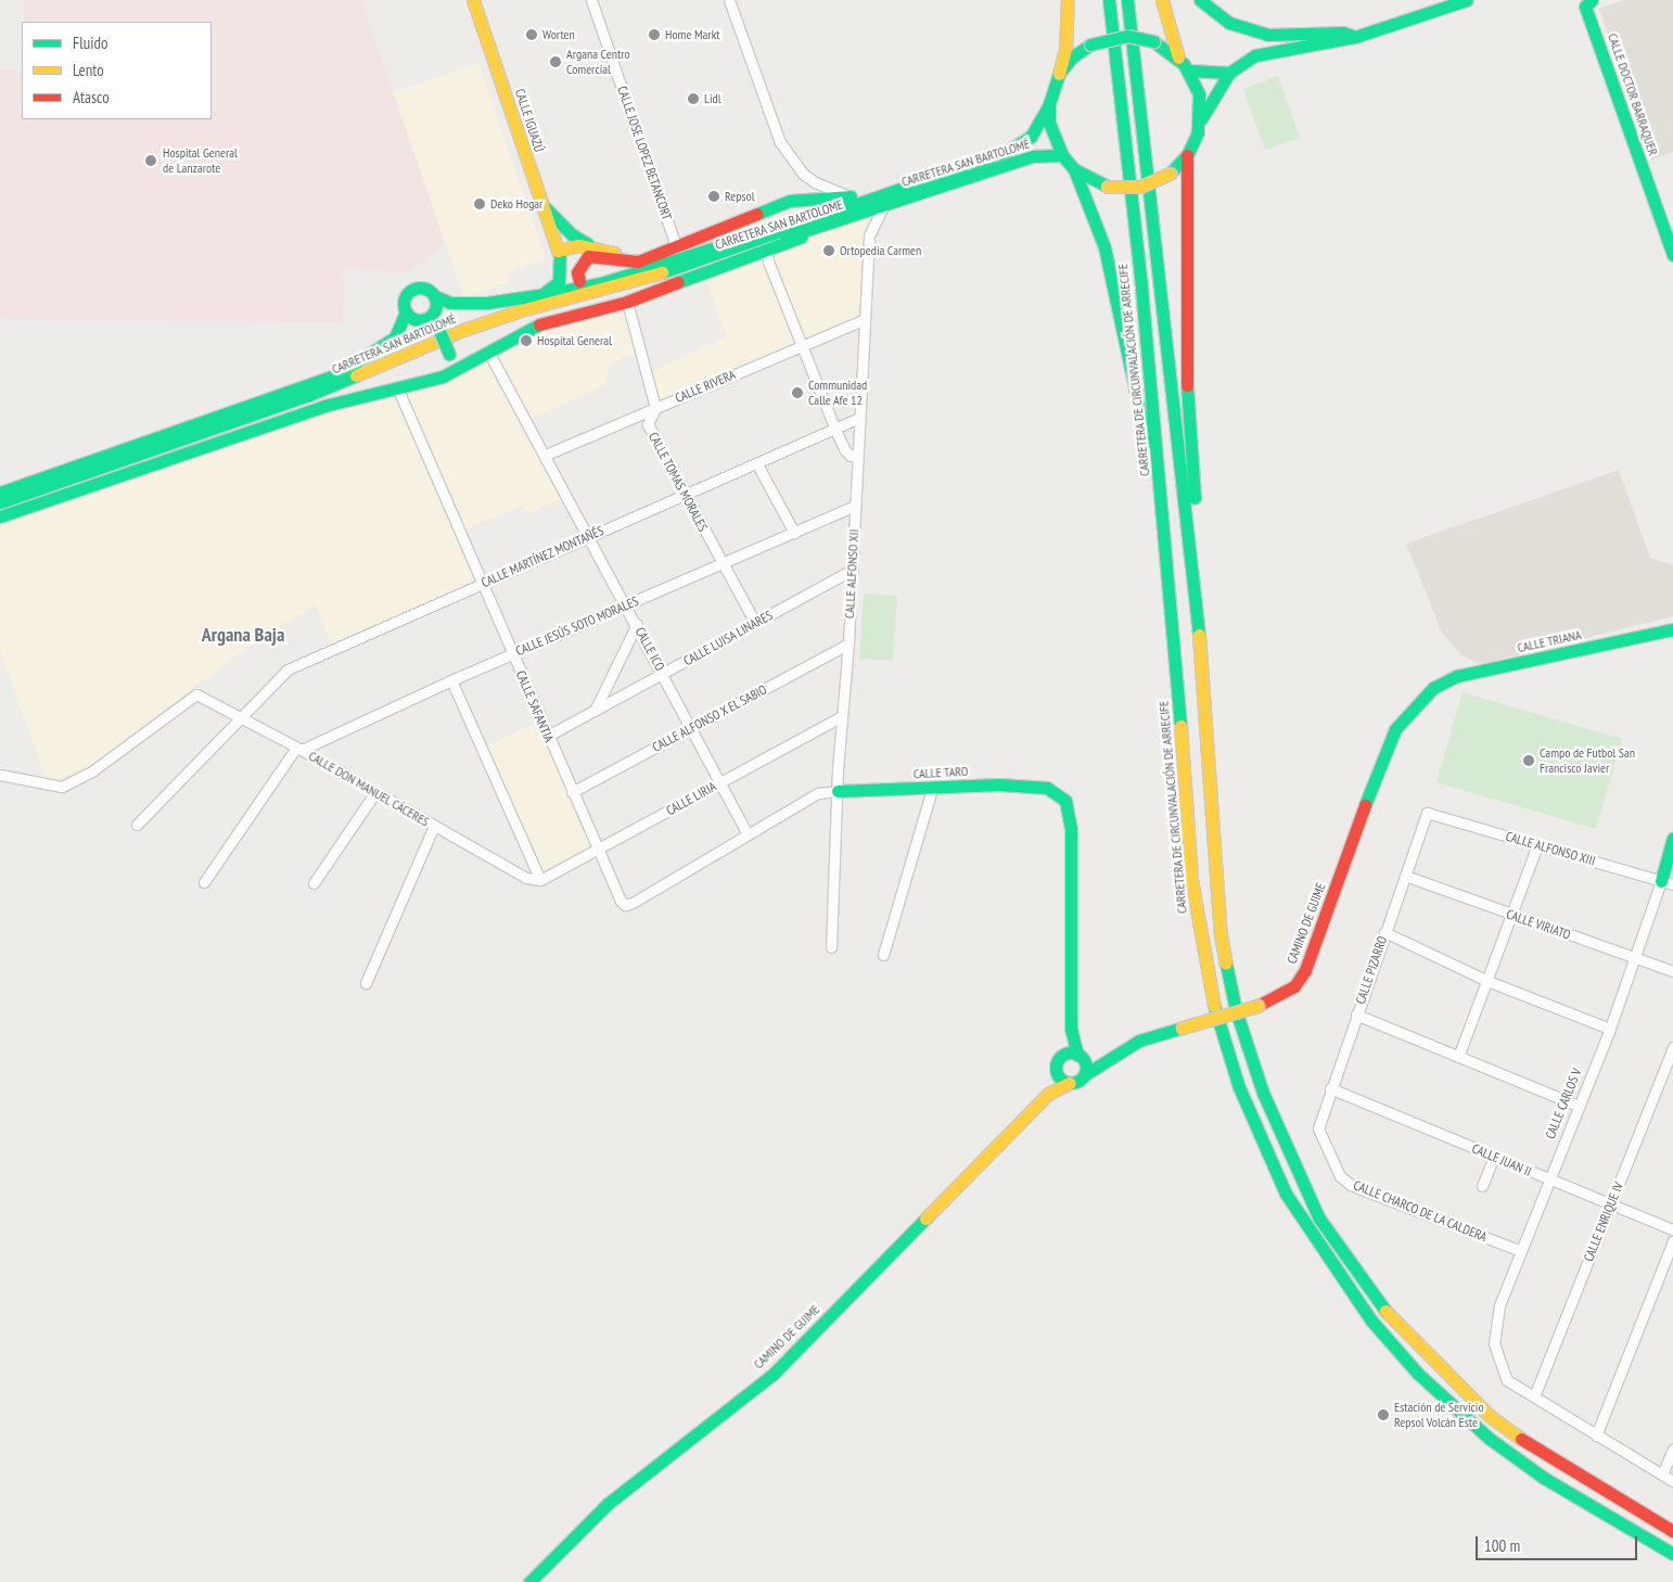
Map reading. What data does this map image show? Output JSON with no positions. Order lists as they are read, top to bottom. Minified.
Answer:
{"streets":{"main road":["CALLE DOCTOR BARRAQUER","CALLE IGUAZÚ","CARRETERA SAN BARTOLOMÉ","CARRETERA SAN BARTOLOME","CARRETERA DE CIRCUNVALACIÓN DE ARRECIFE","CALLE TRIANA","CALLE TARO","CAMINO DE GUIME","CALLE CARLOS V"],"street":["CALLE JOSE LOPEZ BETANCORT","CALLE RIVERA","CALLE TOMAS MORALES","CALLE MARTÍNEZ MONTAÑÉS","CALLE ALFONSO XII","CALLE JESÚS SOTO MORALES","CALLE LUISA LINARES","CALLE ICO","CALLE SAFANTIA","CALLE ALFONSO X EL SABIO","CALLE DON MANUEL CÁCERES","CALLE LIRIA","CALLE ALFONSO XIII","CALLE VIRIATO","CALLE PIZARRO","CALLE JUAN II","CALLE CHARCO DE LA CALDERA","CALLE ENRIQUE IV"]},"crossings":[["CARRETERA SAN BARTOLOMÉ","CARRETERA SAN BARTOLOME"],["CARRETERA SAN BARTOLOMÉ","CALLE ALFONSO XII"],["CARRETERA SAN BARTOLOME","CALLE ALFONSO XII"],["CALLE RIVERA","CALLE TOMAS MORALES"],["CALLE RIVERA","CALLE ALFONSO XII"],["CALLE RIVERA","CALLE ICO"],["CALLE TOMAS MORALES","CALLE MARTÍNEZ MONTAÑÉS"],["CALLE TOMAS MORALES","CALLE JESÚS SOTO MORALES"],["CALLE TOMAS MORALES","CALLE LUISA LINARES"],["CALLE MARTÍNEZ MONTAÑÉS","CALLE ALFONSO XII"],["CALLE MARTÍNEZ MONTAÑÉS","CALLE ICO"],["CALLE MARTÍNEZ MONTAÑÉS","CALLE SAFANTIA"],["CALLE MARTÍNEZ MONTAÑÉS","CALLE DON MANUEL CÁCERES"],["CALLE ALFONSO XII","CALLE JESÚS SOTO MORALES"],["CALLE ALFONSO XII","CALLE LUISA LINARES"],["CALLE ALFONSO XII","CALLE ALFONSO X EL SABIO"],["CALLE ALFONSO XII","CALLE TARO"],["CALLE ALFONSO XII","CALLE LIRIA"],["CALLE JESÚS SOTO MORALES","CALLE ICO"],["CALLE JESÚS SOTO MORALES","CALLE SAFANTIA"],["CALLE JESÚS SOTO MORALES","CALLE DON MANUEL CÁCERES"],["CALLE LUISA LINARES","CALLE ICO"],["CALLE LUISA LINARES","CALLE SAFANTIA"],["CALLE TRIANA","CAMINO DE GUIME"],["CALLE ICO","CALLE SAFANTIA"],["CALLE ICO","CALLE ALFONSO X EL SABIO"],["CALLE ICO","CALLE LIRIA"],["CALLE SAFANTIA","CALLE ALFONSO X EL SABIO"],["CALLE SAFANTIA","CALLE LIRIA"],["CALLE DON MANUEL CÁCERES","CALLE LIRIA"],["CALLE ALFONSO XIII","CALLE PIZARRO"],["CALLE ALFONSO XIII","CALLE CARLOS V"],["CALLE VIRIATO","CALLE PIZARRO"],["CALLE VIRIATO","CALLE CARLOS V"],["CALLE PIZARRO","CALLE JUAN II"],["CALLE PIZARRO","CALLE CHARCO DE LA CALDERA"],["CALLE CARLOS V","CALLE JUAN II"],["CALLE CARLOS V","CALLE CHARCO DE LA CALDERA"],["CALLE CARLOS V","CALLE ENRIQUE IV"],["CALLE JUAN II","CALLE ENRIQUE IV"]],"districts":["Argana Baja"],"places":["Worten","Home Markt","Argana Centro Comercial","Lidl","Hospital General de Lanzarote","Repsol","Deko Hogar","Ortopedia Carmen","Hospital General","Communidad Calle Afe 12","Campo de Futbol San Francisco Javier","Estación de Servicio Repsol Volcán Este"],"legend":["Fluido","Lento","Atasco"],"scale_bar":"100 m"}
